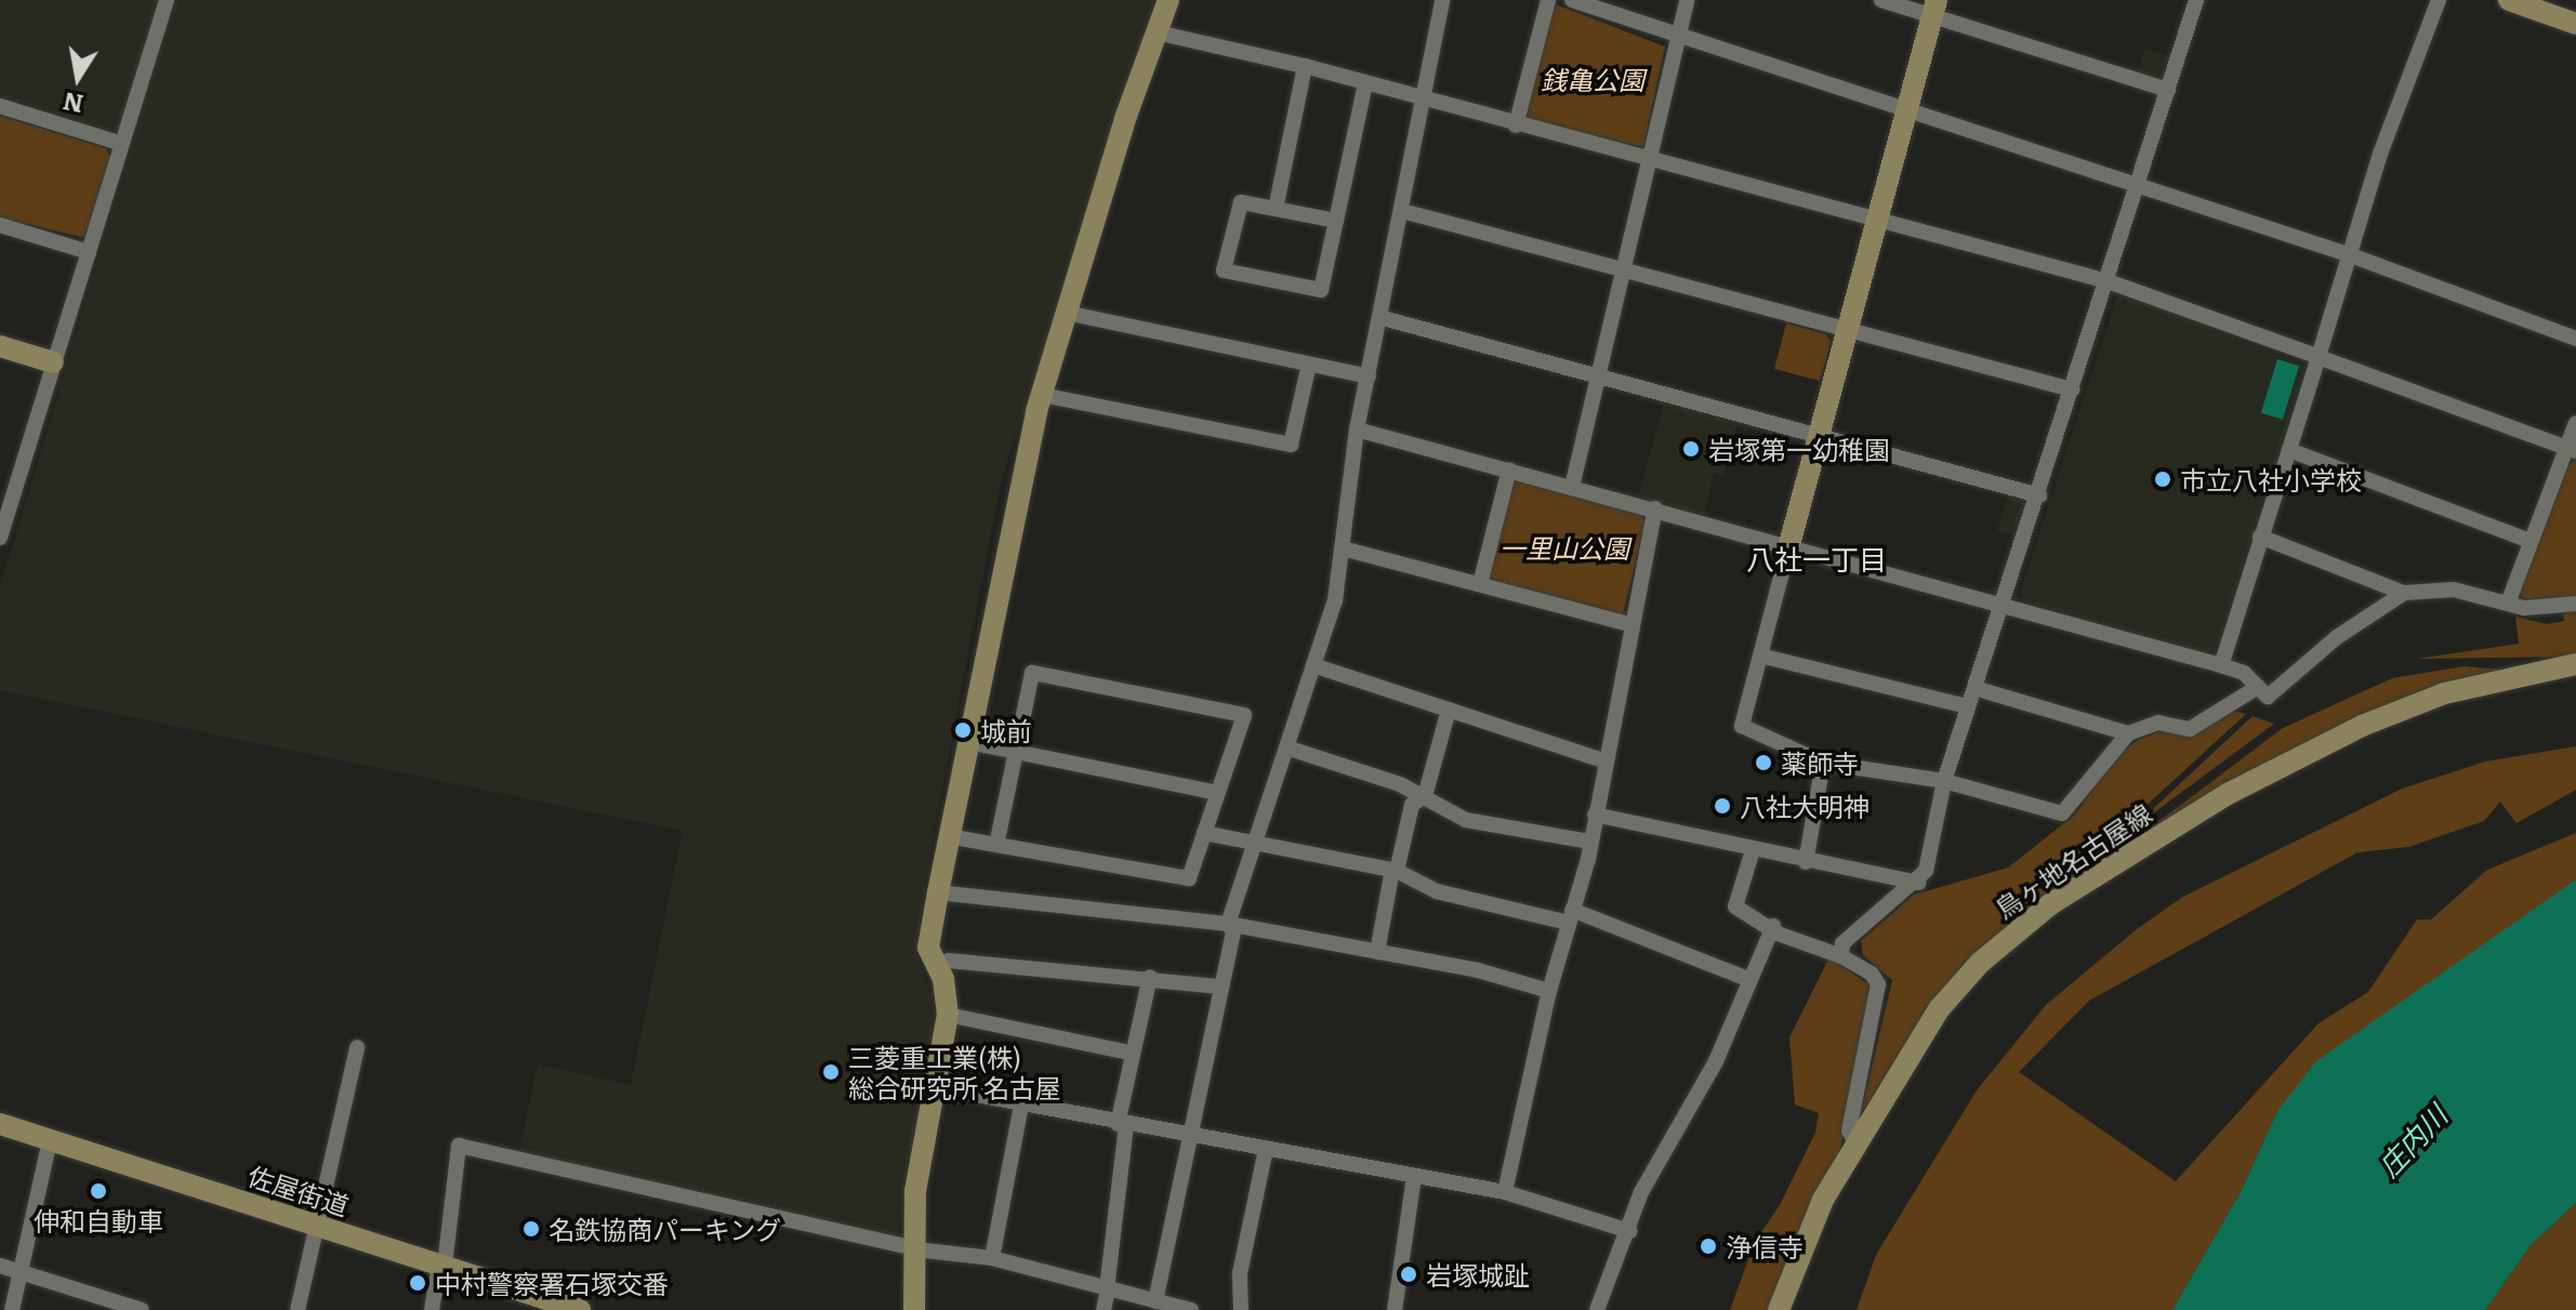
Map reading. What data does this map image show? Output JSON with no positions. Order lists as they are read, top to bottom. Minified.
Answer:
{"streets":{"street":["鳥ヶ地名古屋線","佐屋街道"]},"districts":["八社一丁目"],"water":["庄内川"],"parks":["銭亀公園","一里山公園"],"places":["岩塚第一幼稚園","市立八社小学校","城前","薬師寺","八社大明神","三菱重工業(株) 総合研究所 名古屋","伸和自動車","名鉄協商パーキング","浄信寺","岩塚城趾","中村警察署石塚交番"],"north":"bottom"}
